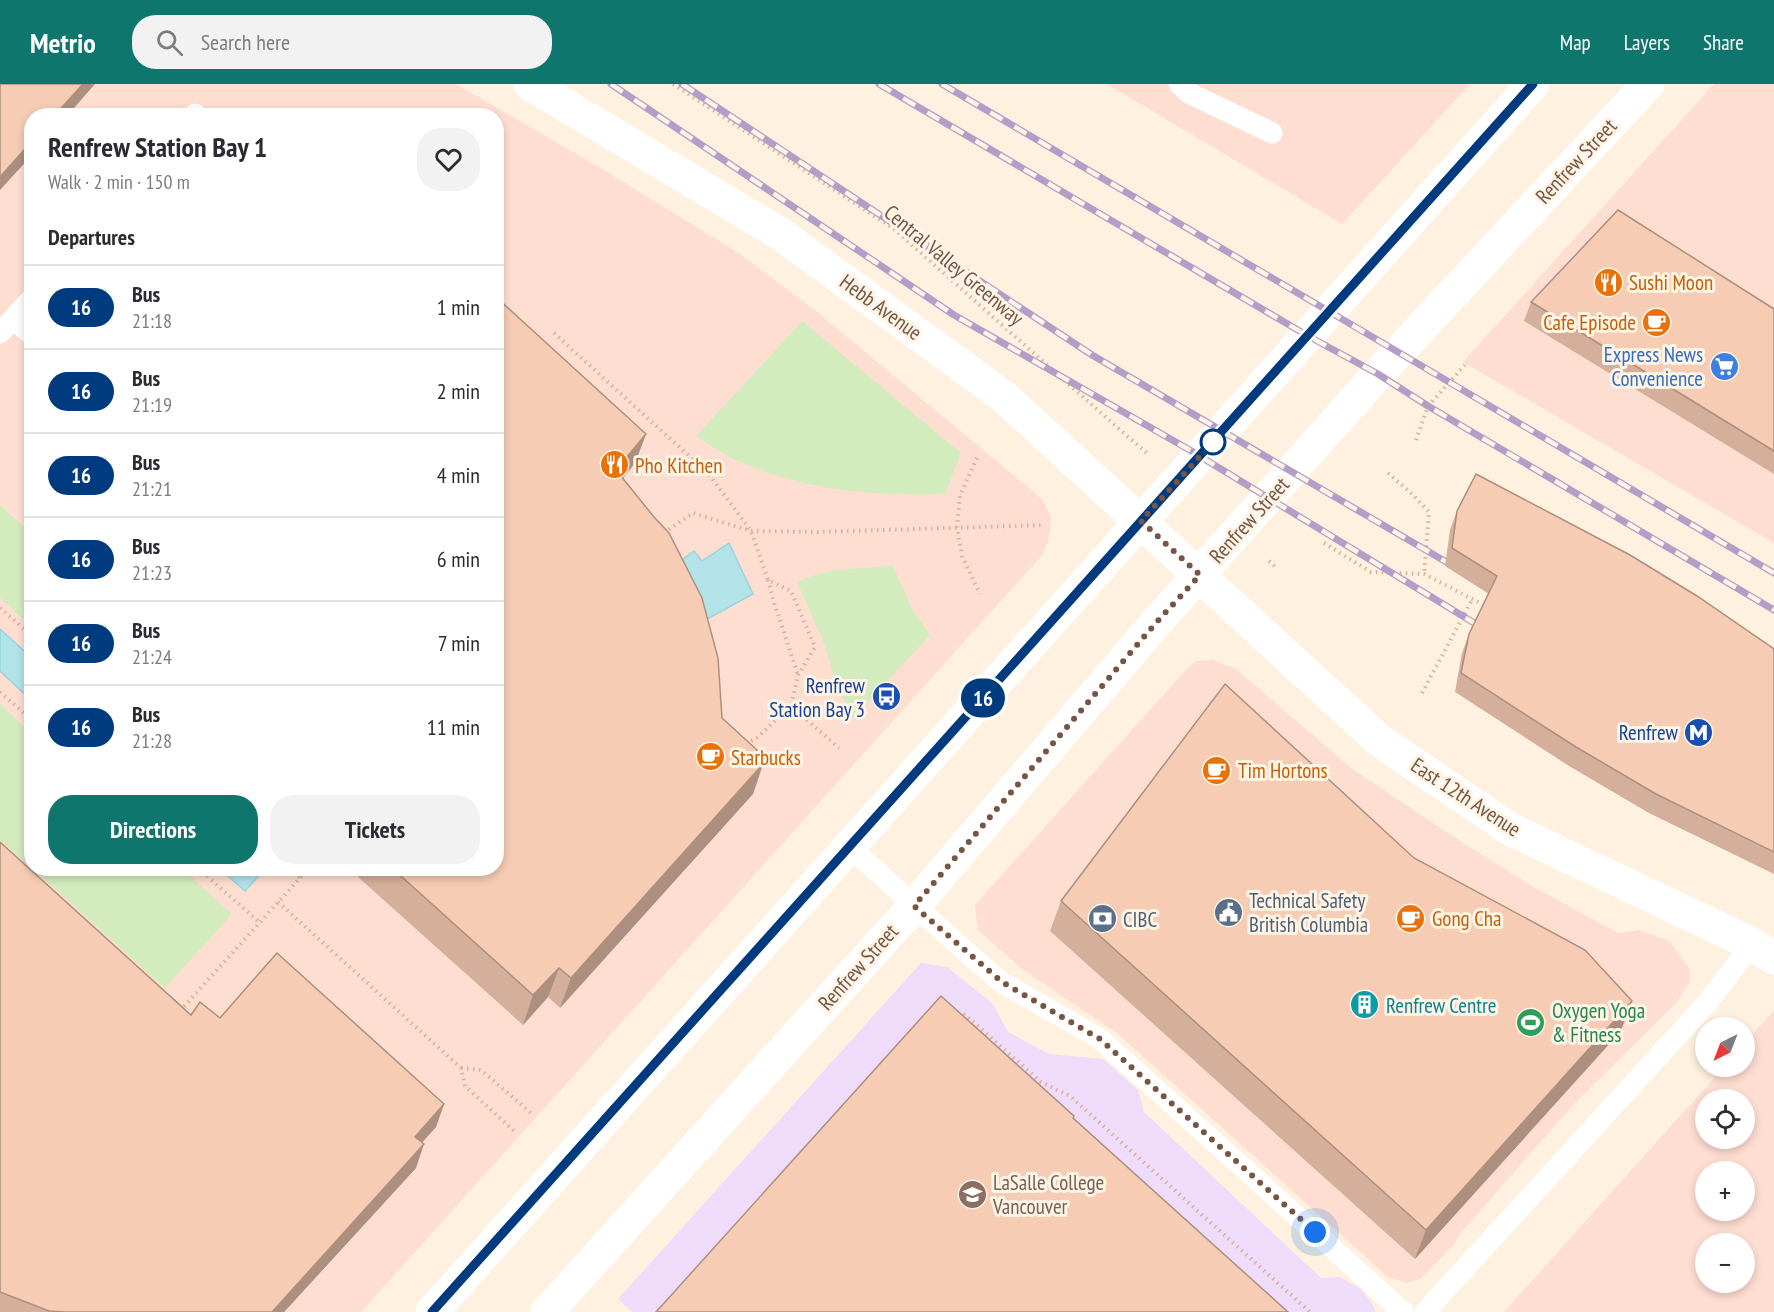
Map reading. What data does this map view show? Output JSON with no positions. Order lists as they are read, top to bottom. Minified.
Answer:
{"streets":{"street":["Renfrew Street","Hebb Avenue","East 12th Avenue"],"path":["Central Valley Greenway"]},"crossings":[["Renfrew Street","Hebb Avenue"],["Renfrew Street","East 12th Avenue"],["Hebb Avenue","East 12th Avenue"]],"places":{"restaurant":["Sushi Moon","Pho Kitchen"],"cafe":["Cafe Episode","Starbucks","Tim Hortons","Gong Cha"],"supermarket":["Express News Convenience"],"bus stop":["Renfrew Station Bay 3"],"metro station":["Renfrew"],"public building":["Technical Safety British Columbia"],"bank":["CIBC"],"building":["Renfrew Centre"],"sports":["Oxygen Yoga & Fitness"],"school or university":["LaSalle College Vancouver"]},"lines":["bus line 16"],"north":"bottom left","page":{"header":"Metrio","search":"Search here","nav":["Map","Layers","Share"],"on_map":"16","heading":[["Renfrew Station Bay 1","Walk · 2 min · 150 m"],"Departures"],"list":[{"mark":"16","name":"Bus","note":"21:18","value":"1 min"},{"mark":"16","name":"Bus","note":"21:19","value":"2 min"},{"mark":"16","name":"Bus","note":"21:21","value":"4 min"},{"mark":"16","name":"Bus","note":"21:23","value":"6 min"},{"mark":"16","name":"Bus","note":"21:24","value":"7 min"},{"mark":"16","name":"Bus","note":"21:28","value":"11 min"}],"buttons":["Directions","Tickets"],"map_buttons":["+","−"]}}
